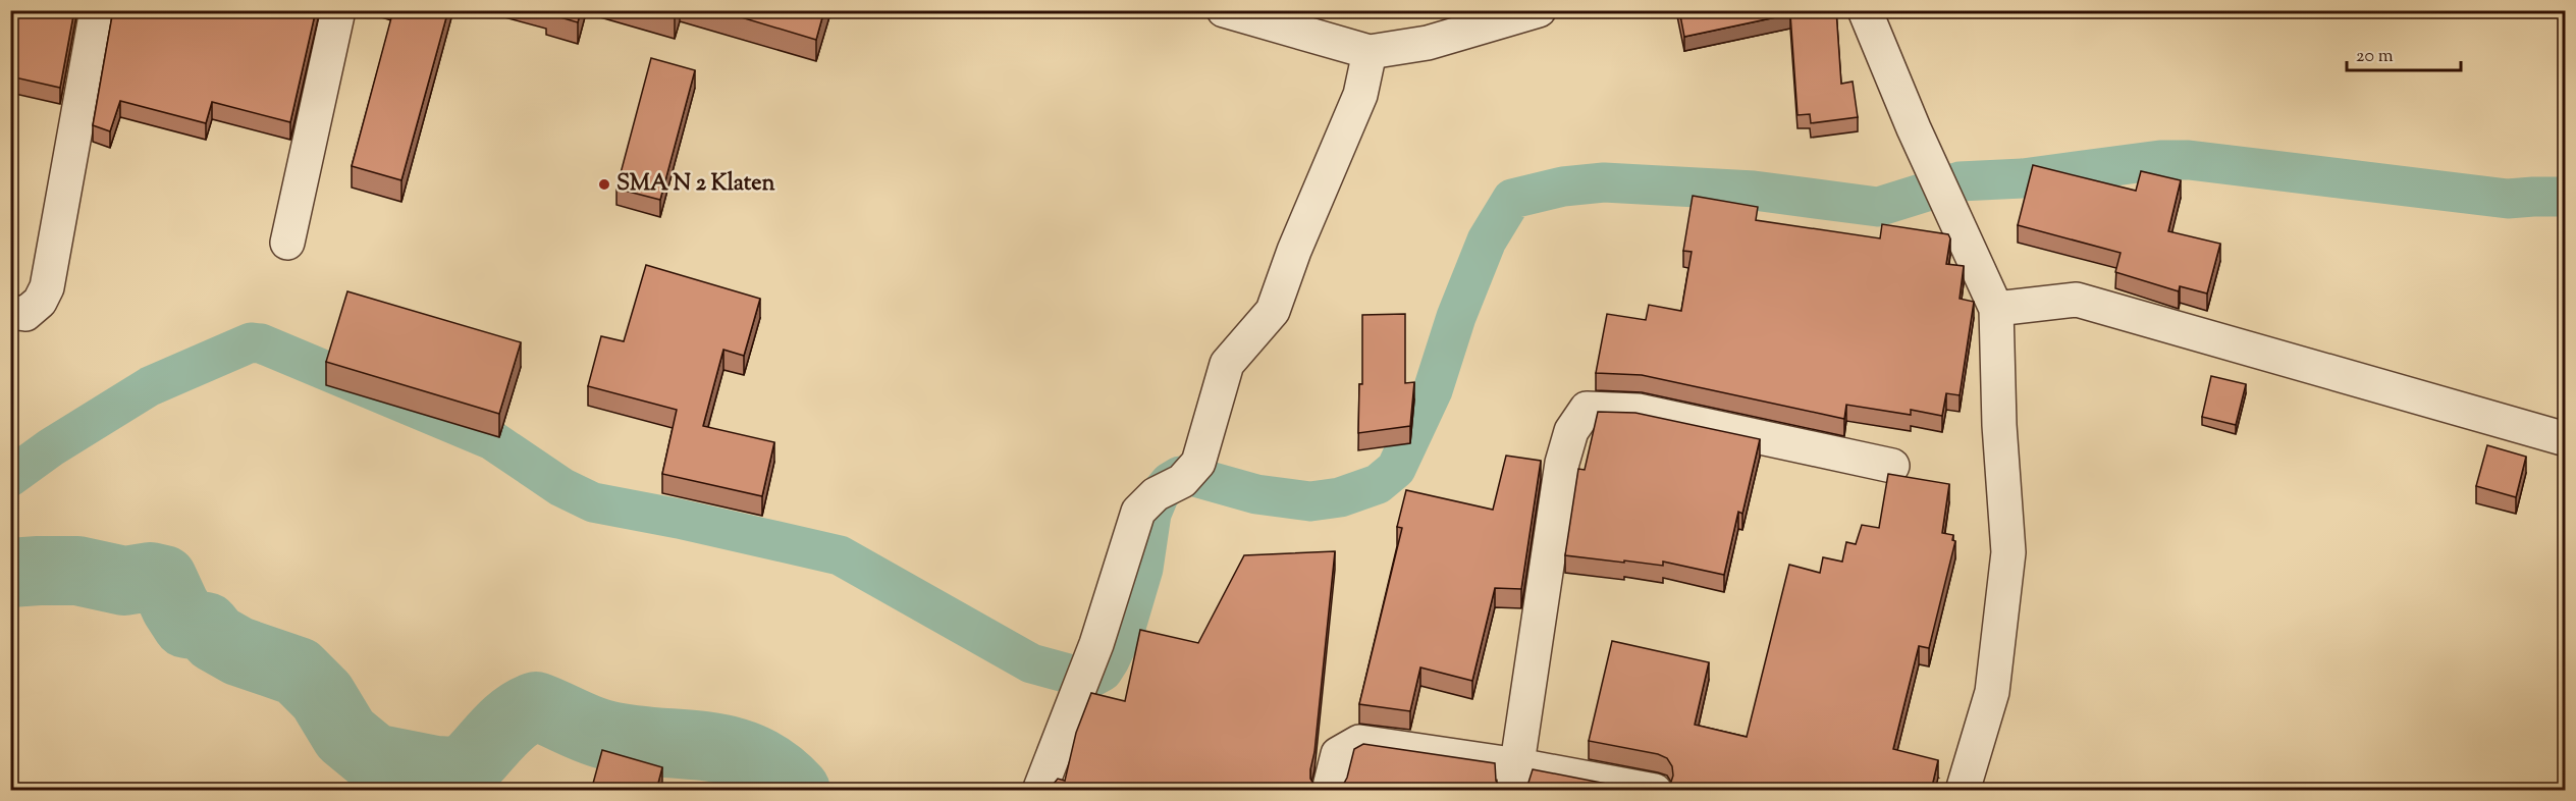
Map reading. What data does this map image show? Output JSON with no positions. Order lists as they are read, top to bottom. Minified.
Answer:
{"places":["SMA N 2 Klaten"],"scale_bar":"20 m"}
